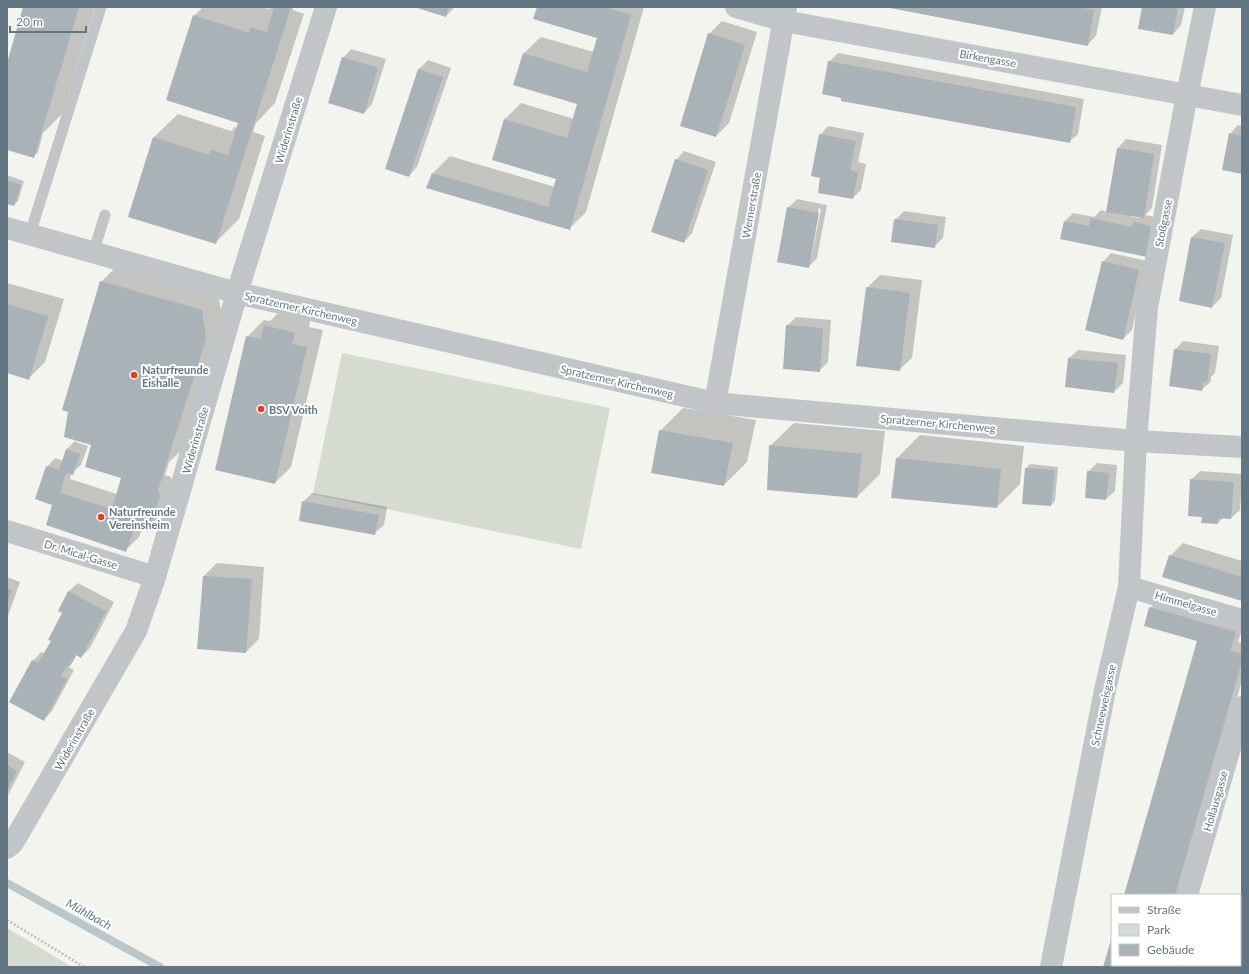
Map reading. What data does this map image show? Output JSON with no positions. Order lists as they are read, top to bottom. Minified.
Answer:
{"streets":{"street":["Birkengasse","Widerinstraße","Wernerstraße","Stoßgasse","Spratzerner Kirchenweg","Dr. Mical-Gasse","Himmelgasse","Schneeweisgasse","Hollausgasse"]},"crossings":[["Birkengasse","Wernerstraße"],["Birkengasse","Stoßgasse"],["Widerinstraße","Spratzerner Kirchenweg"],["Widerinstraße","Dr. Mical-Gasse"],["Wernerstraße","Spratzerner Kirchenweg"],["Stoßgasse","Spratzerner Kirchenweg"],["Stoßgasse","Schneeweisgasse"],["Spratzerner Kirchenweg","Schneeweisgasse"],["Himmelgasse","Schneeweisgasse"]],"water":["Mühlbach"],"places":["Naturfreunde Eishalle","BSV Voith","Naturfreunde Vereinsheim"],"legend":["Straße","Park","Gebäude"],"scale_bar":"20 m"}
